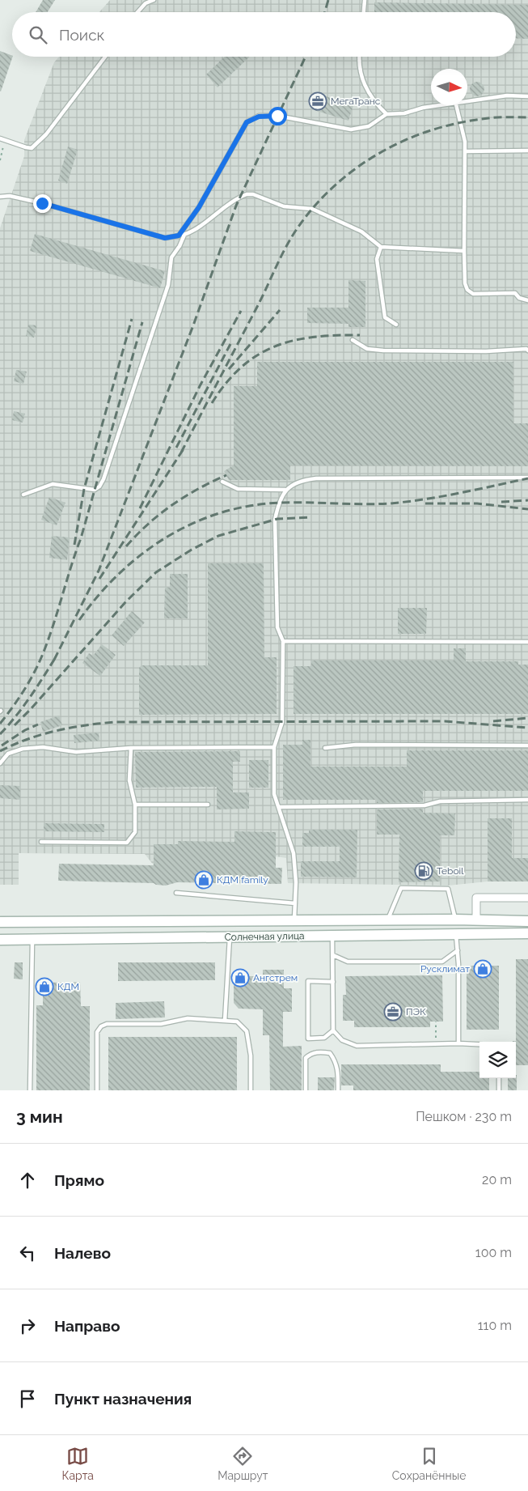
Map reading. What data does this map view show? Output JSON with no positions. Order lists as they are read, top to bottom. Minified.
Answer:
{"streets":{"main road":["Солнечная улица"]},"places":{"office":["МегаТранс","ПЭК"],"fuel station":["Teboil"],"shop":["КДМ family","Русклимат","Ангстрем","КДМ"]},"north":"right","page":{"search":"Поиск","heading":["3 мин","Пешком · 230 m"],"list":[["Прямо","20 m"],["Налево","100 m"],["Направо","110 m"],"Пункт назначения"],"nav":["Карта","Маршрут","Сохранённые"]}}
